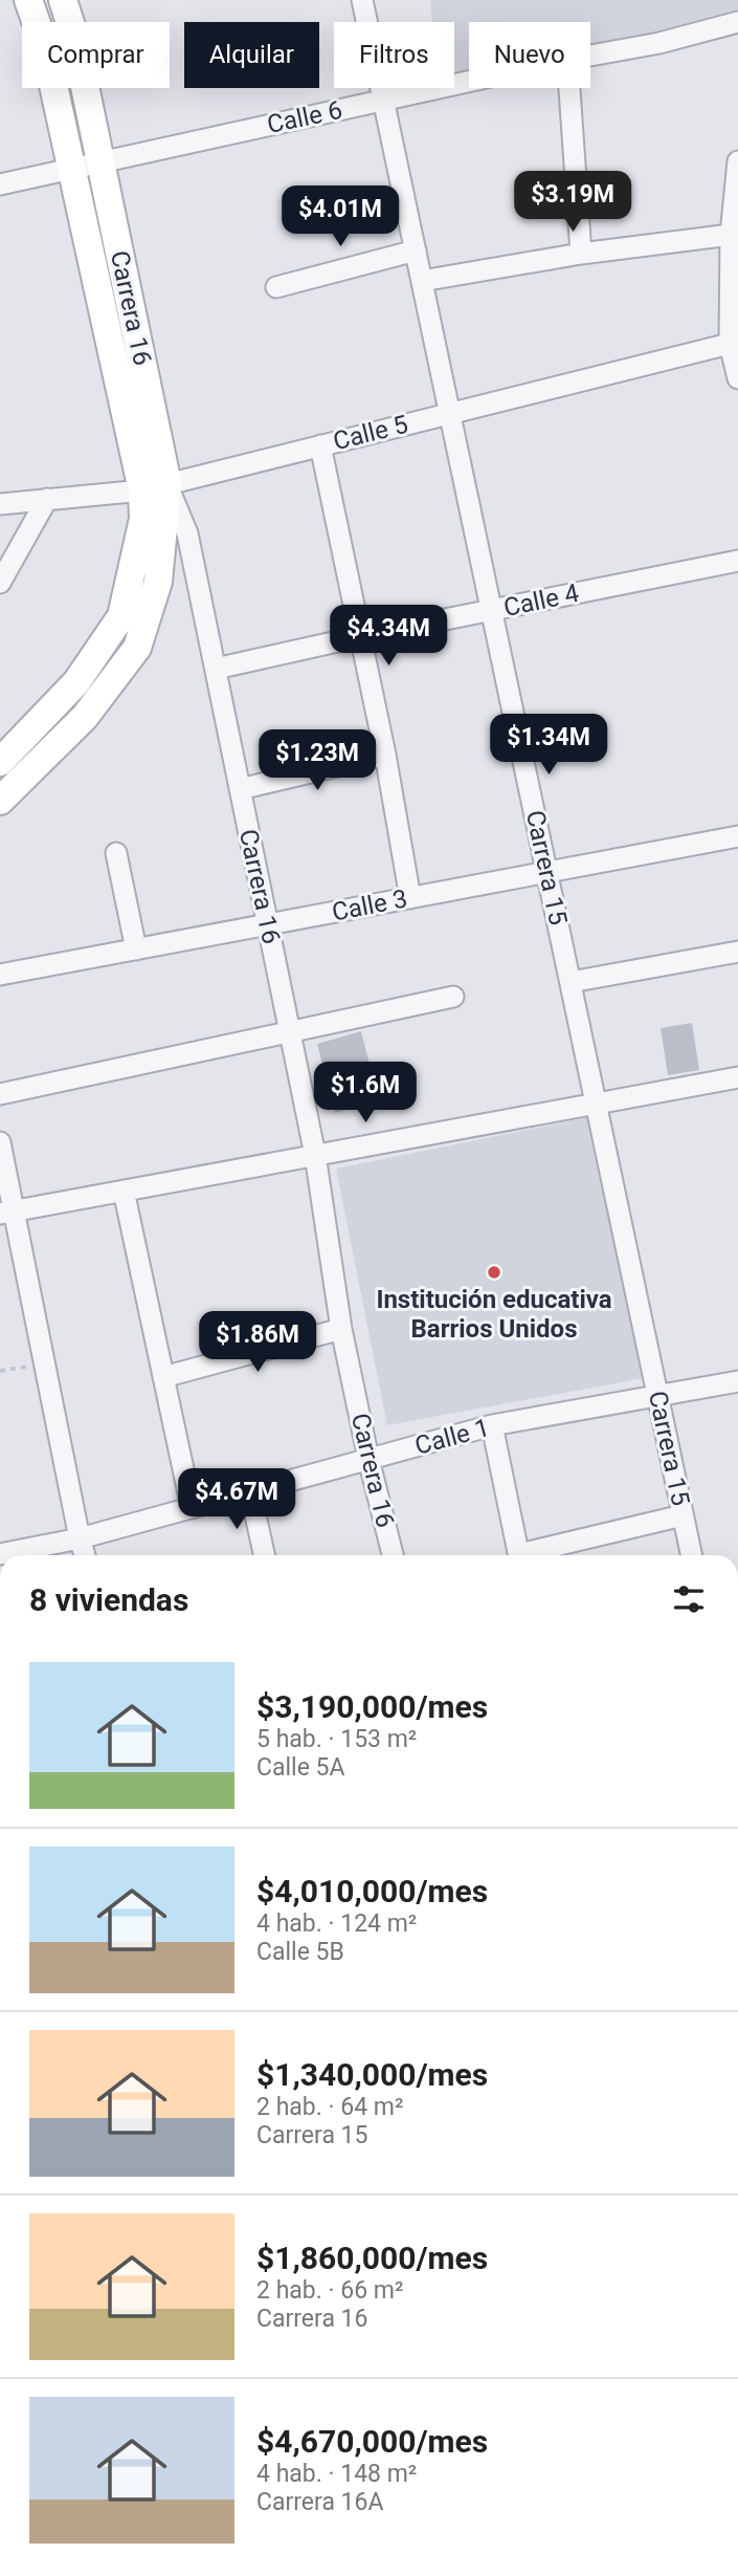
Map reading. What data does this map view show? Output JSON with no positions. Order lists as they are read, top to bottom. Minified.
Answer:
{"streets":{"street":["Calle 6","Carrera 16","Calle 5","Calle 4","Carrera 15","Calle 3","Calle 1"]},"crossings":[["Calle 6","Carrera 16"],["Calle 6","Carrera 15"],["Carrera 16","Calle 5"],["Carrera 16","Calle 4"],["Carrera 16","Calle 3"],["Carrera 16","Calle 1"],["Calle 5","Carrera 15"],["Calle 4","Carrera 15"],["Carrera 15","Calle 3"],["Carrera 15","Calle 1"]],"places":["Institución educativa Barrios Unidos"],"page":{"chip":["Comprar","Alquilar","Filtros","Nuevo"],"price":["$3.19M","$4.01M","$4.34M","$1.34M","$1.23M","$1.6M","$1.86M","$4.67M"],"heading":"8 viviendas","list":[{"name":"$3,190,000/mes","note":"5 hab. · 153 m² · Calle 5A"},{"name":"$4,010,000/mes","note":"4 hab. · 124 m² · Calle 5B"},{"name":"$1,340,000/mes","note":"2 hab. · 64 m² · Carrera 15"},{"name":"$1,860,000/mes","note":"2 hab. · 66 m² · Carrera 16"},{"name":"$4,670,000/mes","note":"4 hab. · 148 m² · Carrera 16A"}]}}
